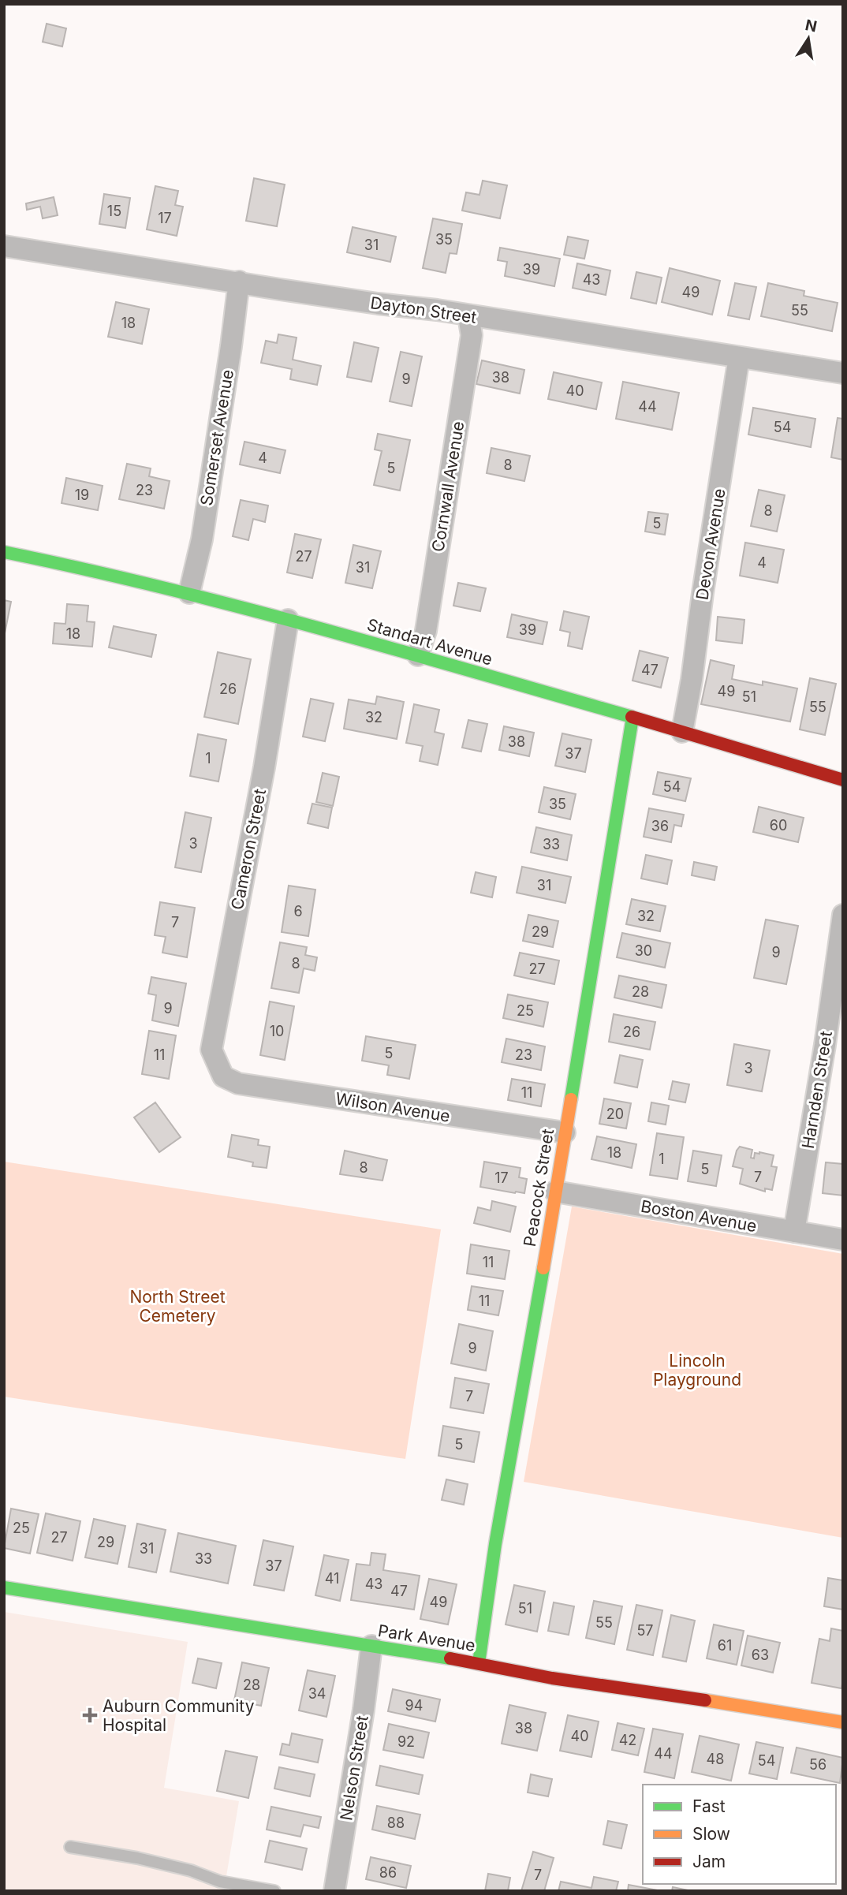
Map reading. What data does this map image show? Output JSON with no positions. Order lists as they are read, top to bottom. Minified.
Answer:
{"streets":{"street":["Dayton Street","Somerset Avenue","Cornwall Avenue","Devon Avenue","Standart Avenue","Cameron Street","Harnden Street","Wilson Avenue","Peacock Street","Boston Avenue","Park Avenue","Nelson Street"]},"crossings":[["Dayton Street","Somerset Avenue"],["Dayton Street","Cornwall Avenue"],["Dayton Street","Devon Avenue"],["Somerset Avenue","Standart Avenue"],["Cornwall Avenue","Standart Avenue"],["Devon Avenue","Standart Avenue"],["Standart Avenue","Cameron Street"],["Standart Avenue","Peacock Street"],["Cameron Street","Wilson Avenue"],["Harnden Street","Boston Avenue"],["Wilson Avenue","Peacock Street"],["Peacock Street","Boston Avenue"],["Peacock Street","Park Avenue"],["Park Avenue","Nelson Street"]],"parks":["North Street Cemetery","Lincoln Playground"],"places":{"health":["Auburn Community Hospital"]},"house_numbers":["15","17","35","31","39","43","49","55","18","38","9","40","44","54","4","8","5","23","19","8","5","27","4","31","39","18","47","26","49","51","55","32","38","37","1","54","35","60","36","3","33","31","6","32","7","29","30","9","8","27","28","9","25","10","26","5","11","23","3","11","20","18","1","8","5","7","17","11","11","9","7","5","25","27","29","31","33","37","41","43","47","49","51","55","57","61","63","28","34","94","38","40","42","92","44","48","54","56","88","86","7"],"legend":["Fast","Slow","Jam"],"north":"top"}
